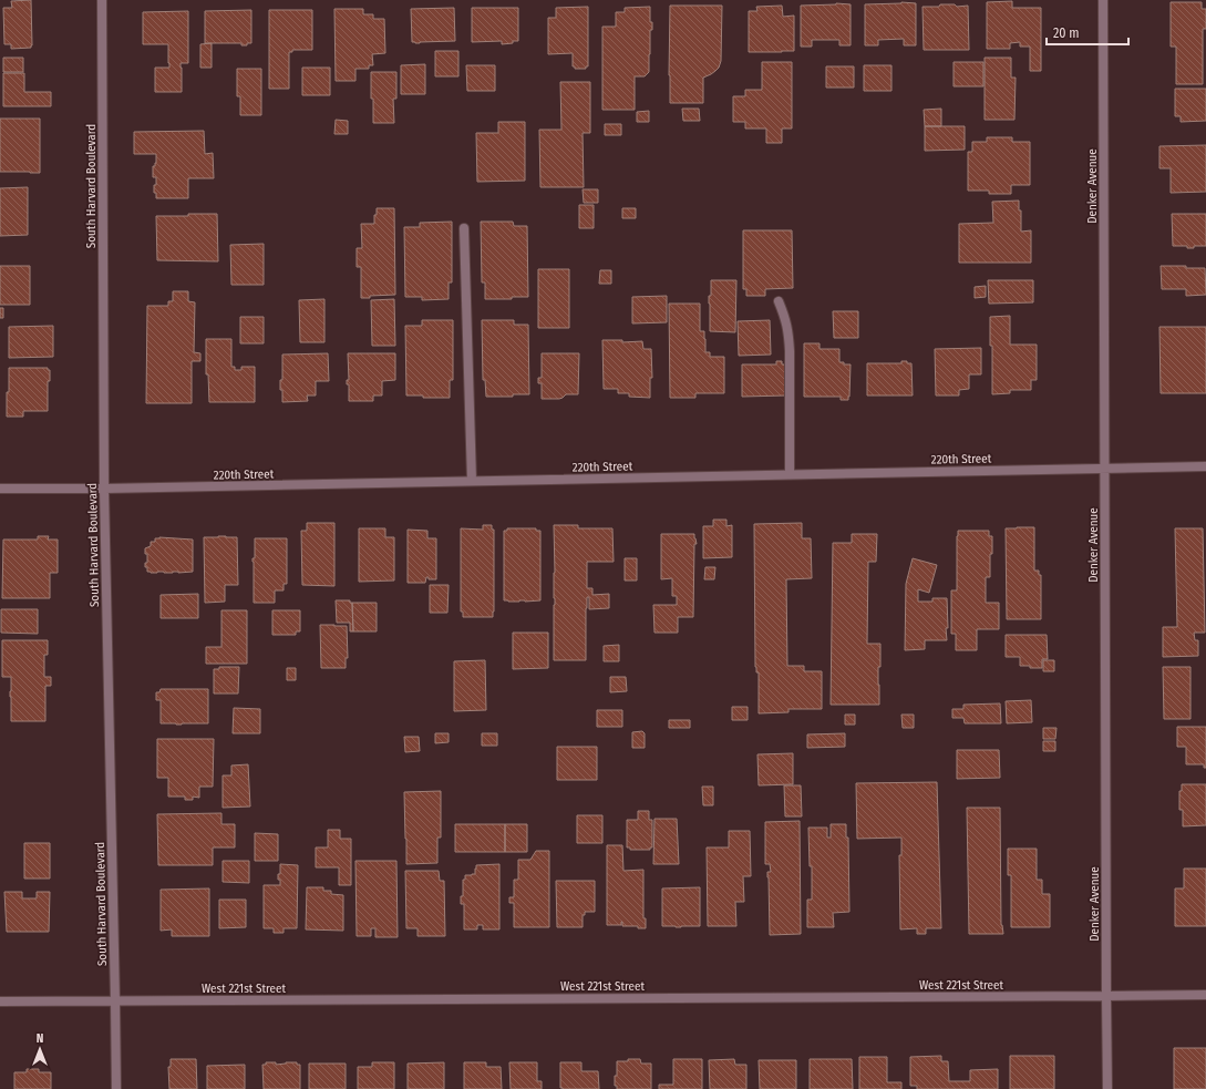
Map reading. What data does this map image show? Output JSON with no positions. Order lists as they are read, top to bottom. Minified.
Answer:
{"streets":{"street":["South Harvard Boulevard","Denker Avenue","220th Street","West 221st Street"]},"crossings":[["South Harvard Boulevard","220th Street"],["South Harvard Boulevard","West 221st Street"],["Denker Avenue","220th Street"],["Denker Avenue","West 221st Street"]],"scale_bar":"20 m","north":"top"}
